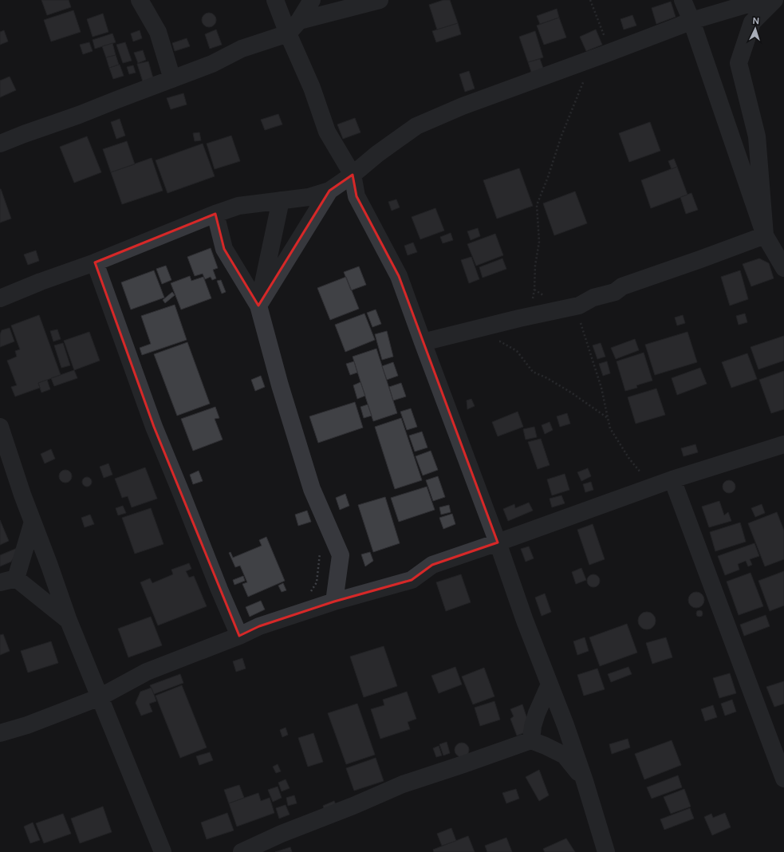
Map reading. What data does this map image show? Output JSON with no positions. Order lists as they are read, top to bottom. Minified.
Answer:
{"north":"top"}
